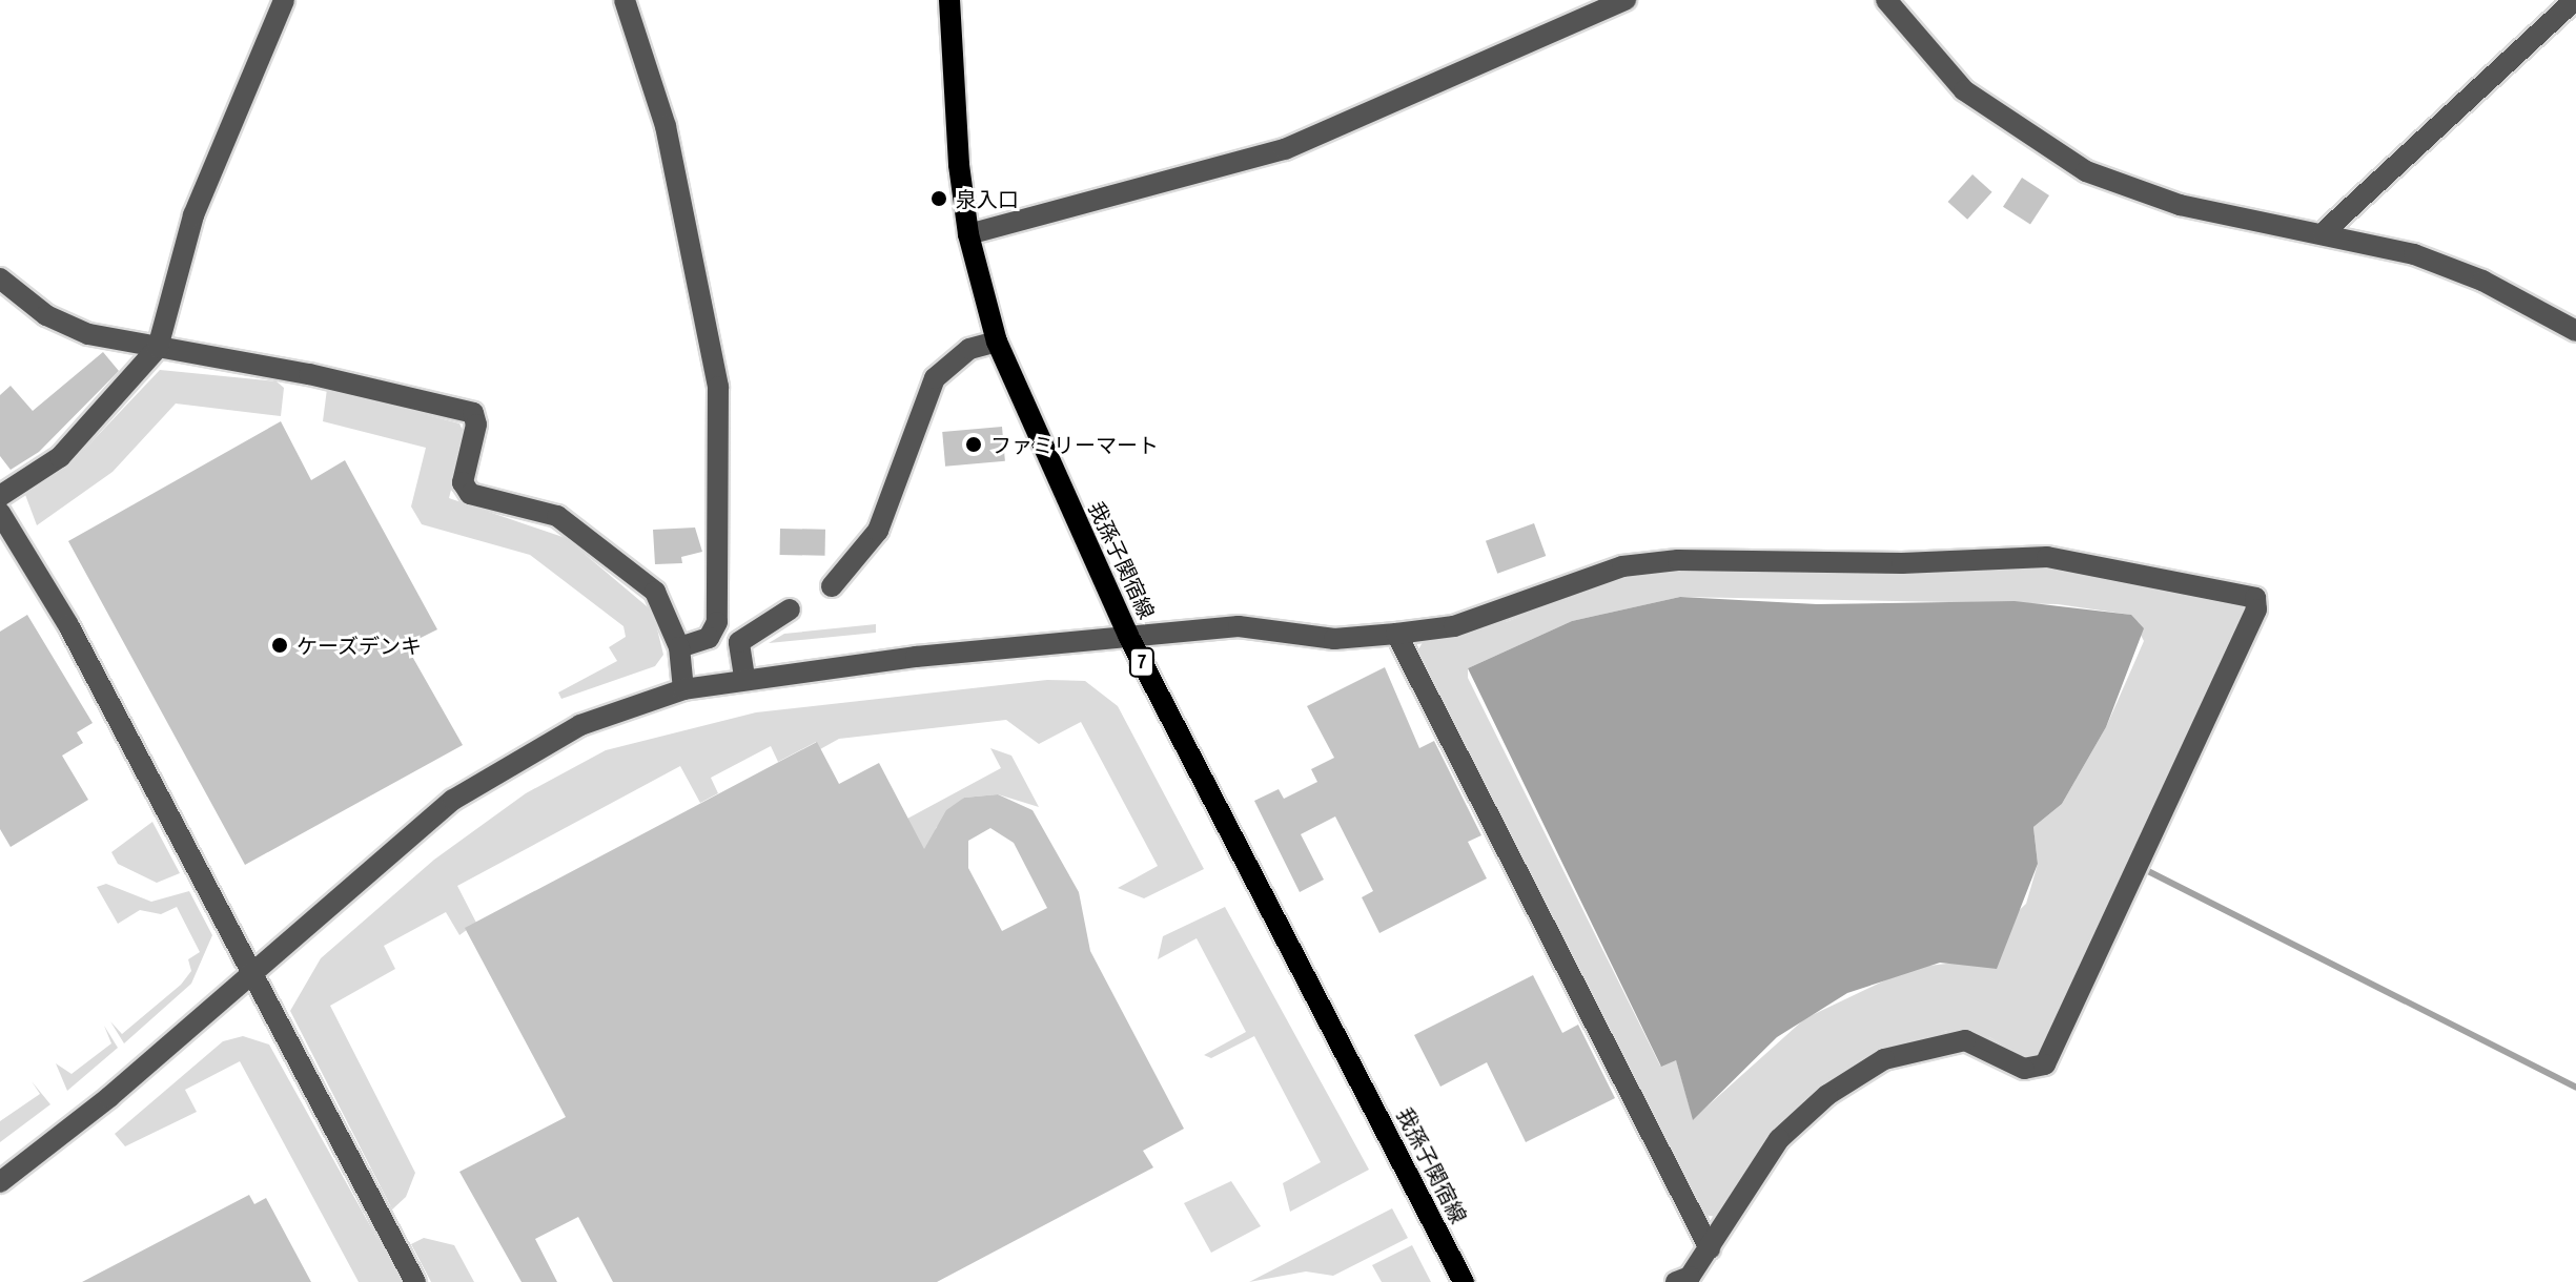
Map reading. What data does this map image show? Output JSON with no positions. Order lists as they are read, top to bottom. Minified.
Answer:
{"streets":{"main road":["我孫子関宿線","7"]},"places":["泉入口","ファミリーマート","ケーズデンキ"]}
